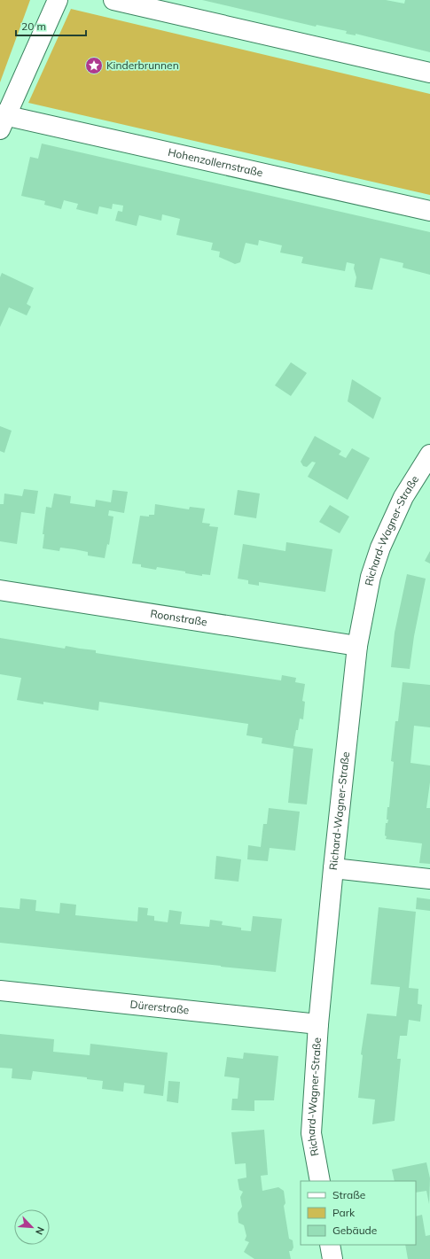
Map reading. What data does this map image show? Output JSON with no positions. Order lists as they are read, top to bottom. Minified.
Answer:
{"streets":{"street":["Hohenzollernstraße","Richard-Wagner-Straße","Roonstraße","Dürerstraße"]},"crossings":[["Richard-Wagner-Straße","Roonstraße"],["Richard-Wagner-Straße","Dürerstraße"]],"places":{"place":["Kinderbrunnen"]},"legend":["Straße","Park","Gebäude"],"scale_bar":"20 m","north":"bottom right"}
